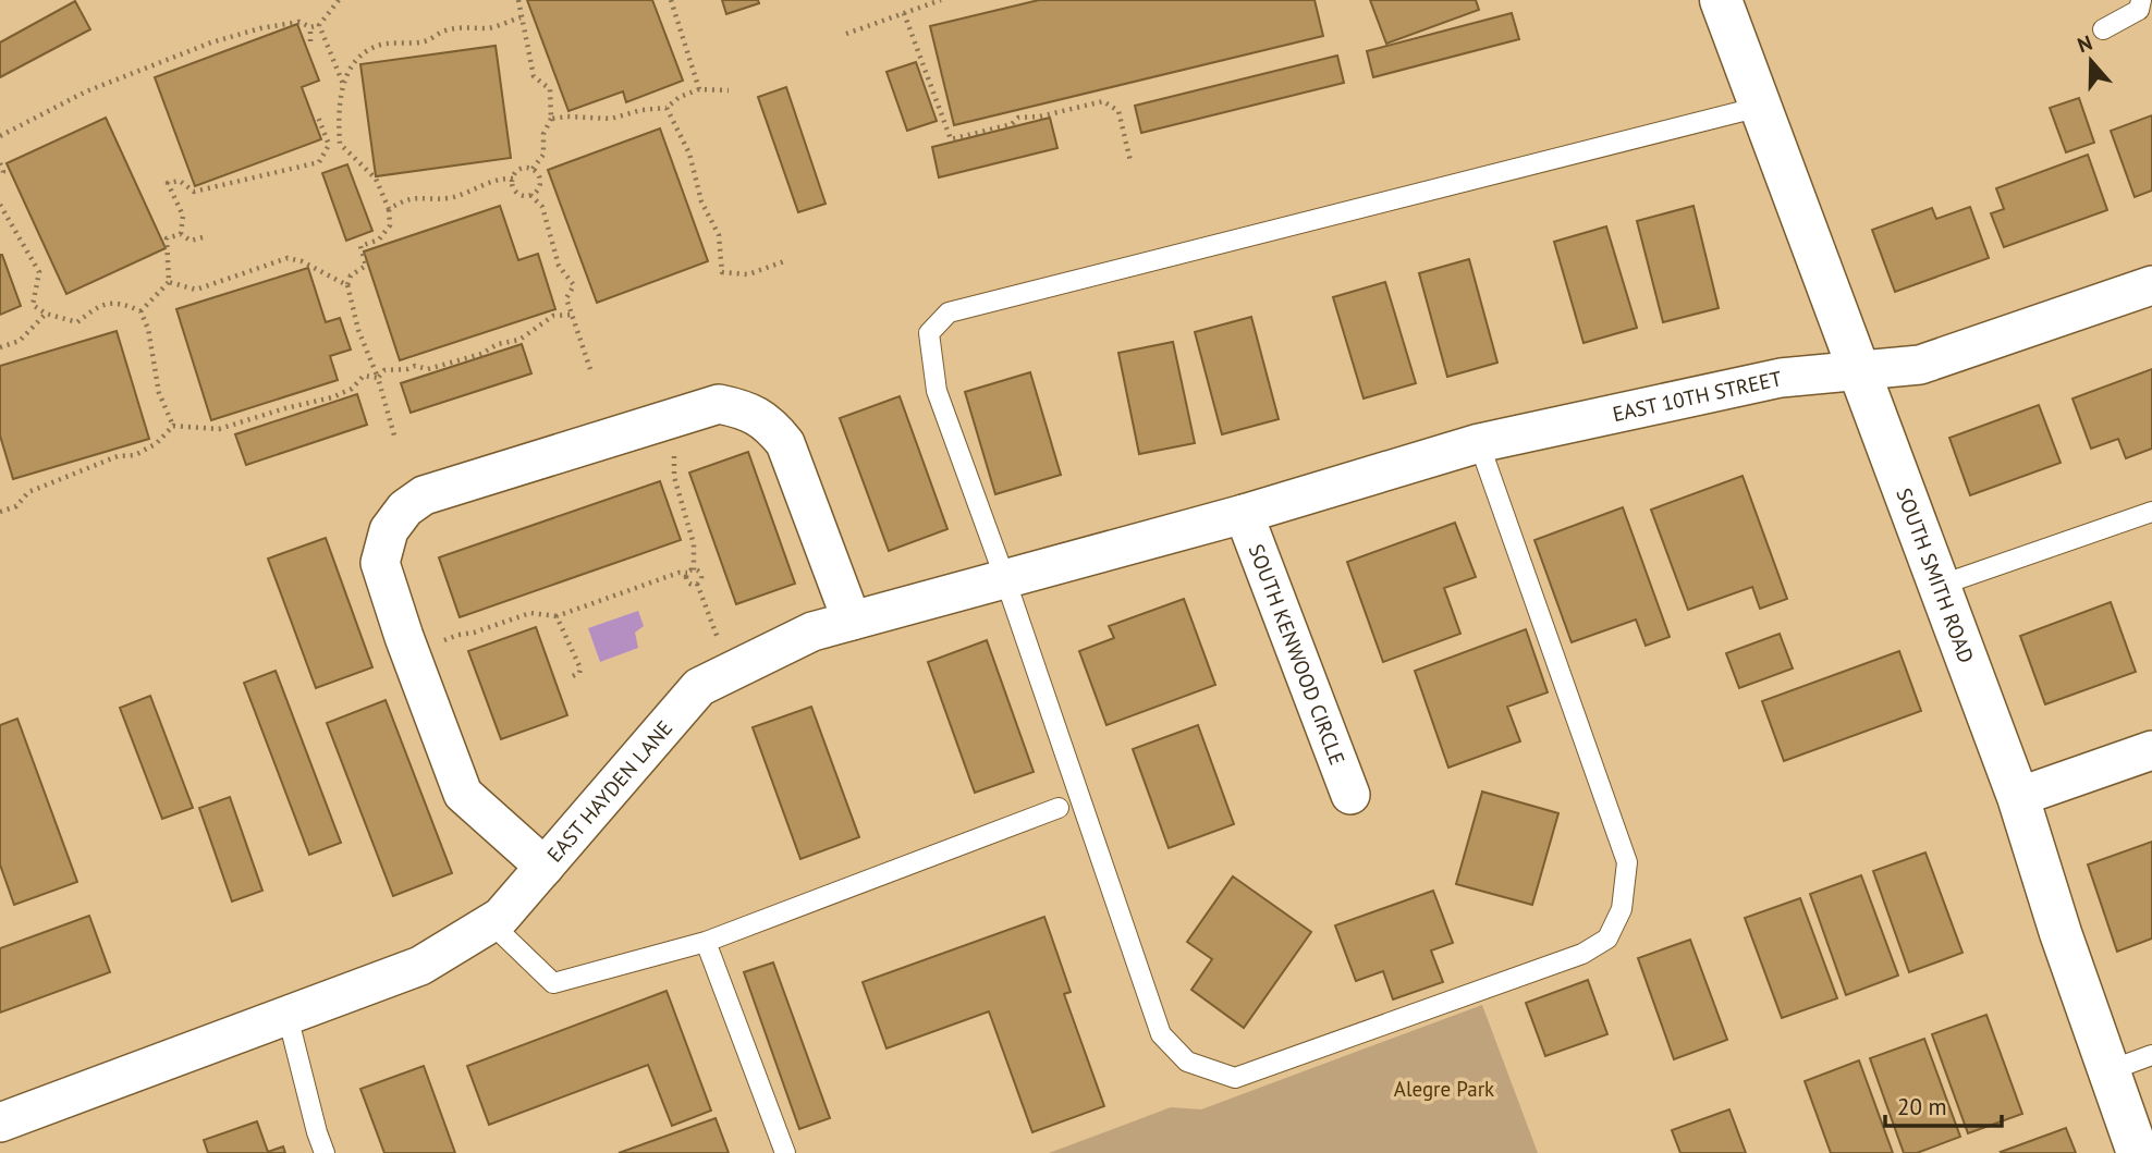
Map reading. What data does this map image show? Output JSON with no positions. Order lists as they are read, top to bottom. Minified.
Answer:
{"streets":{"street":["EAST 10TH STREET","SOUTH SMITH ROAD","SOUTH KENWOOD CIRCLE","EAST HAYDEN LANE"]},"crossings":[["EAST 10TH STREET","SOUTH SMITH ROAD"],["EAST 10TH STREET","SOUTH KENWOOD CIRCLE"],["EAST 10TH STREET","EAST HAYDEN LANE"],["SOUTH KENWOOD CIRCLE","EAST HAYDEN LANE"]],"parks":["Alegre Park"],"scale_bar":"20 m","north":"top"}
